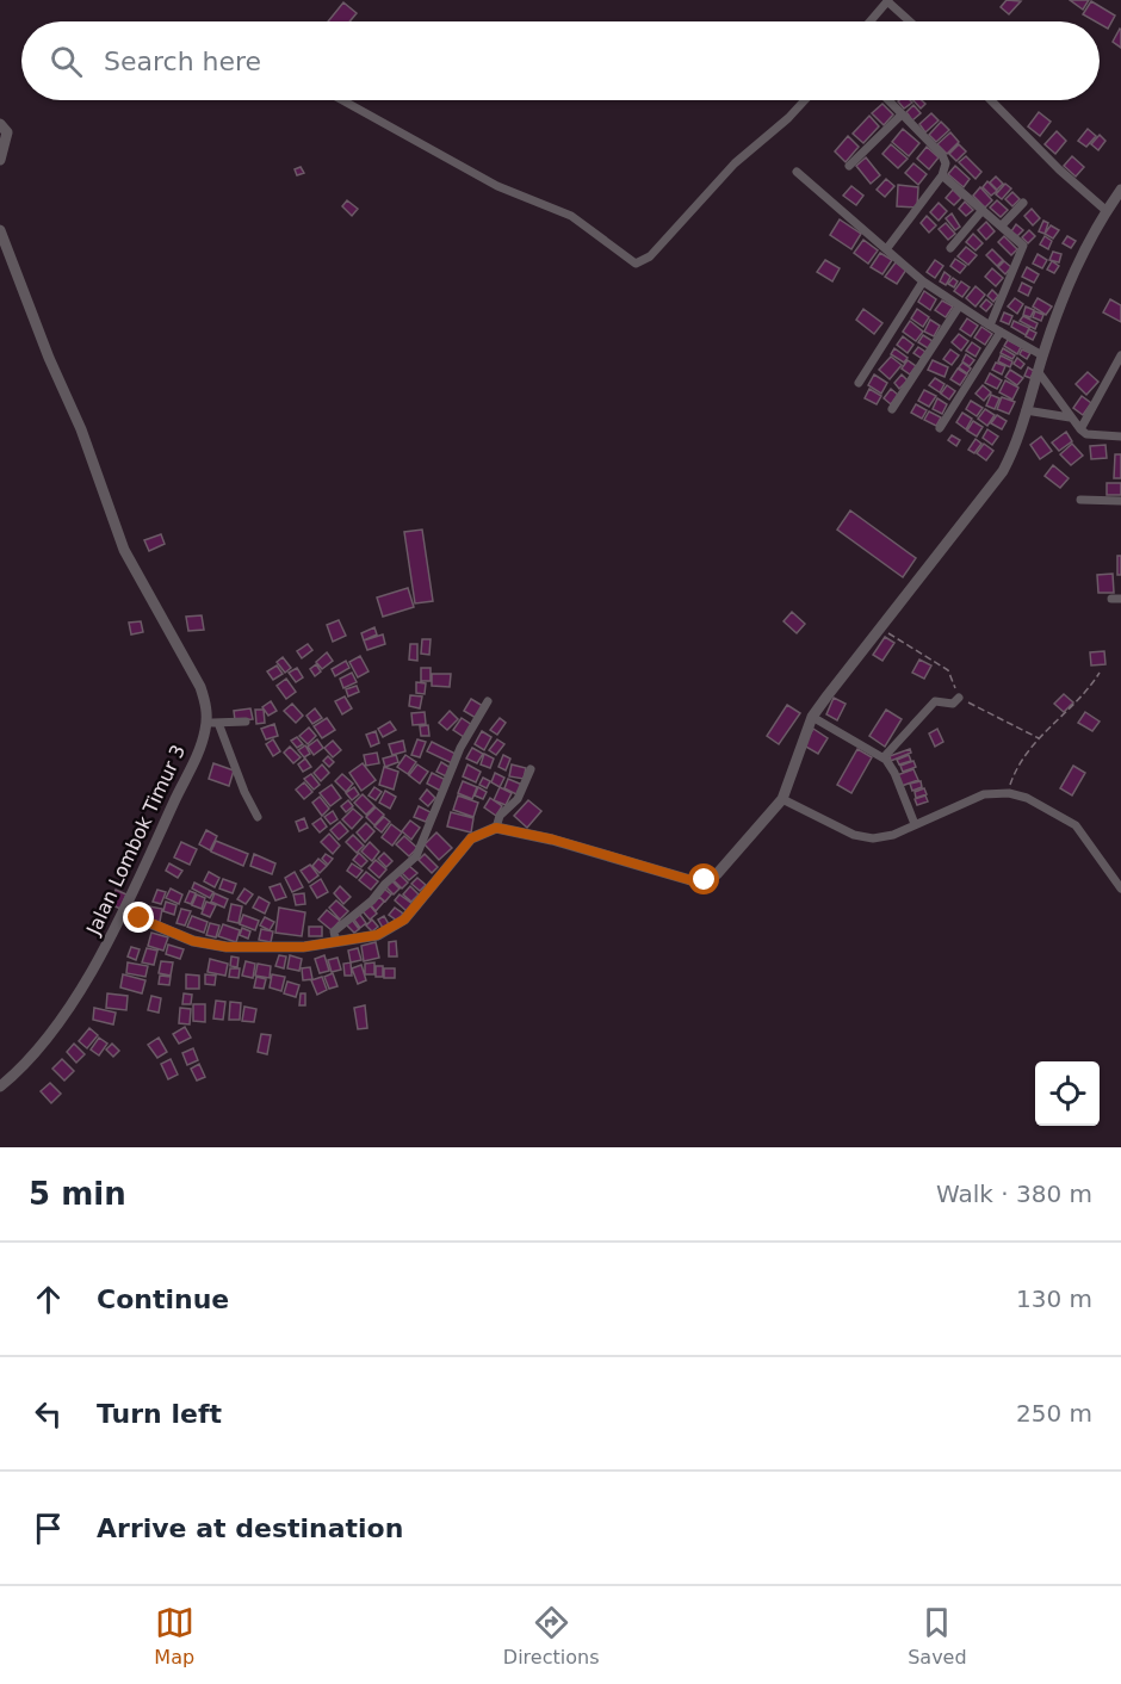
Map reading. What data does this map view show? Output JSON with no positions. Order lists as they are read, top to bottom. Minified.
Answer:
{"streets":{"street":["Jalan Lombok Timur 3"]},"page":{"search":"Search here","heading":["5 min","Walk · 380 m"],"list":[["Continue","130 m"],["Turn left","250 m"],"Arrive at destination"],"nav":["Map","Directions","Saved"]}}
